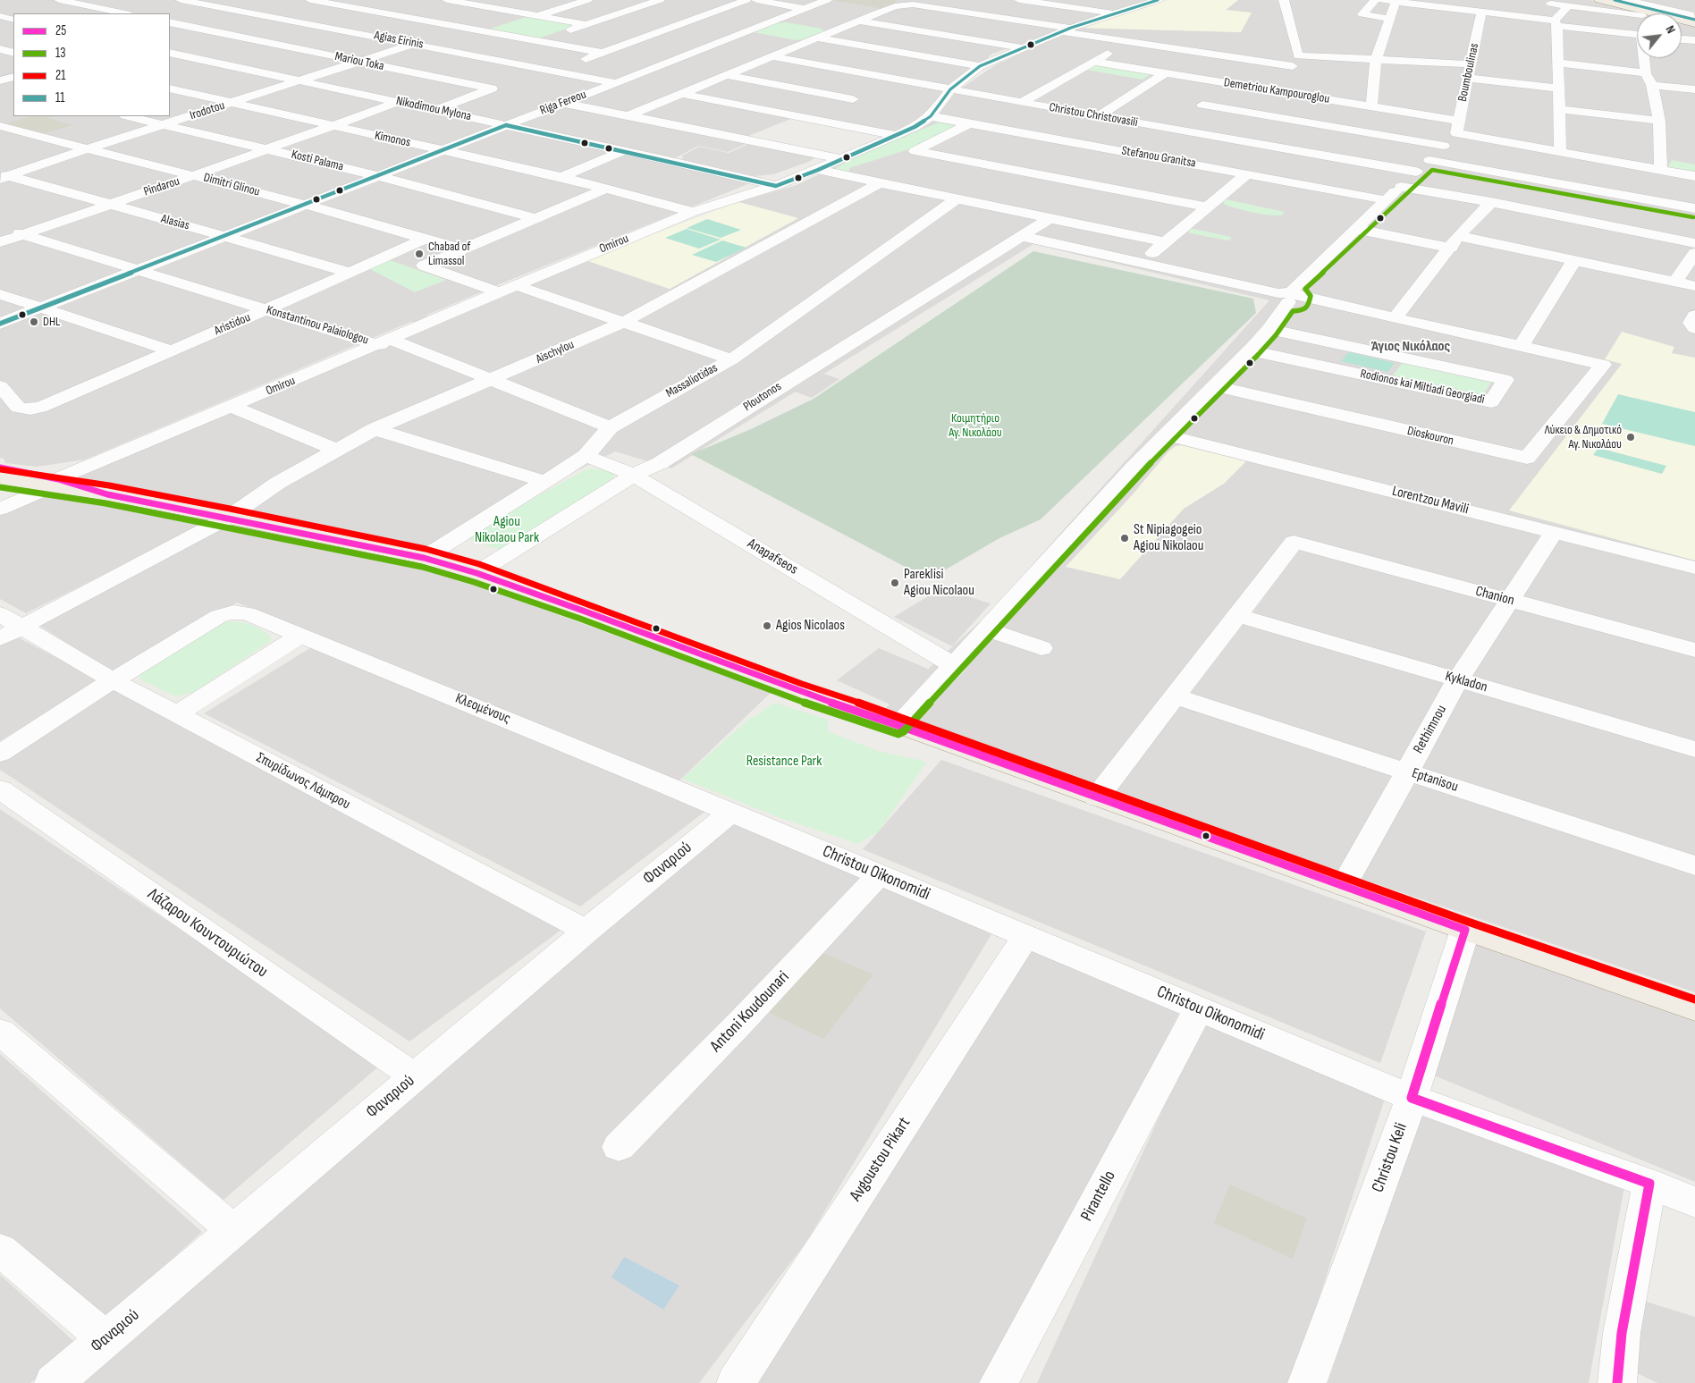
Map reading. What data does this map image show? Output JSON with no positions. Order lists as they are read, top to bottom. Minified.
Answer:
{"streets":{"street":["Agias Eirinis","Mariou Toka","Boumboulinas","Demetriou Kampouroglou","Riga Fereou","Nikodimou Mylona","Irodotou","Christou Christovasili","Kimonos","Stefanou Granitsa","Kosti Palama","Dimitri Glinou","Pindarou","Alasias","Omirou","Aristidou","Konstantinou Palaiologou","Aischylou","Massaliotidas","Rodionos kai Miltiadi Georgiadi","Ploutonos","Dioskouron","Lorentzou Mavili","Anapafseos","Chanion","Kykladon","Κλεομένους","Rethimnou","Eptanisou","Σπυρίδωνος Λάμπρου","Φαναριού","Christou Oikonomidi","Λάζαρου Κουντουριώτου","Antoni Koudounari","Christou Keli","Avgoustou Pikart","Pirantello"]},"crossings":[["Agias Eirinis","Riga Fereou"],["Agias Eirinis","Irodotou"],["Mariou Toka","Nikodimou Mylona"],["Mariou Toka","Irodotou"],["Boumboulinas","Demetriou Kampouroglou"],["Riga Fereou","Nikodimou Mylona"],["Riga Fereou","Kimonos"],["Riga Fereou","Kosti Palama"],["Riga Fereou","Dimitri Glinou"],["Riga Fereou","Alasias"],["Riga Fereou","Konstantinou Palaiologou"],["Nikodimou Mylona","Irodotou"],["Nikodimou Mylona","Pindarou"],["Nikodimou Mylona","Omirou"],["Irodotou","Kimonos"],["Irodotou","Kosti Palama"],["Irodotou","Dimitri Glinou"],["Irodotou","Alasias"],["Christou Christovasili","Omirou"],["Kimonos","Pindarou"],["Kimonos","Omirou"],["Stefanou Granitsa","Omirou"],["Kosti Palama","Pindarou"],["Dimitri Glinou","Pindarou"],["Dimitri Glinou","Aristidou"],["Pindarou","Alasias"],["Pindarou","Konstantinou Palaiologou"],["Alasias","Aristidou"],["Omirou","Konstantinou Palaiologou"],["Aristidou","Konstantinou Palaiologou"],["Konstantinou Palaiologou","Aischylou"],["Konstantinou Palaiologou","Massaliotidas"],["Aischylou","Σπυρίδωνος Λάμπρου"],["Massaliotidas","Anapafseos"],["Ploutonos","Anapafseos"],["Lorentzou Mavili","Rethimnou"],["Chanion","Kykladon"],["Chanion","Rethimnou"],["Kykladon","Rethimnou"],["Κλεομένους","Σπυρίδωνος Λάμπρου"],["Κλεομένους","Φαναριού"],["Κλεομένους","Christou Oikonomidi"],["Rethimnou","Eptanisou"],["Σπυρίδωνος Λάμπρου","Φαναριού"],["Φαναριού","Christou Oikonomidi"],["Φαναριού","Λάζαρου Κουντουριώτου"],["Christou Oikonomidi","Antoni Koudounari"],["Christou Oikonomidi","Christou Keli"],["Christou Oikonomidi","Avgoustou Pikart"],["Christou Oikonomidi","Pirantello"]],"districts":["Άγιος Νικόλαος"],"parks":["Κοιμητήριο Αγ. Νικολάου","Agiou Nikolaou Park","Resistance Park"],"places":["Chabad of Limassol","DHL","Λύκειο & Δημοτικό Αγ. Νικολάου","St Nipiagogeio Agiou Nikolaou","Pareklisi Agiou Nicolaou","Agios Nicolaos"],"lines":["transit line 11","transit line 13","transit line 25","transit line 21"],"legend":["25","13","21","11"],"north":"top right"}
